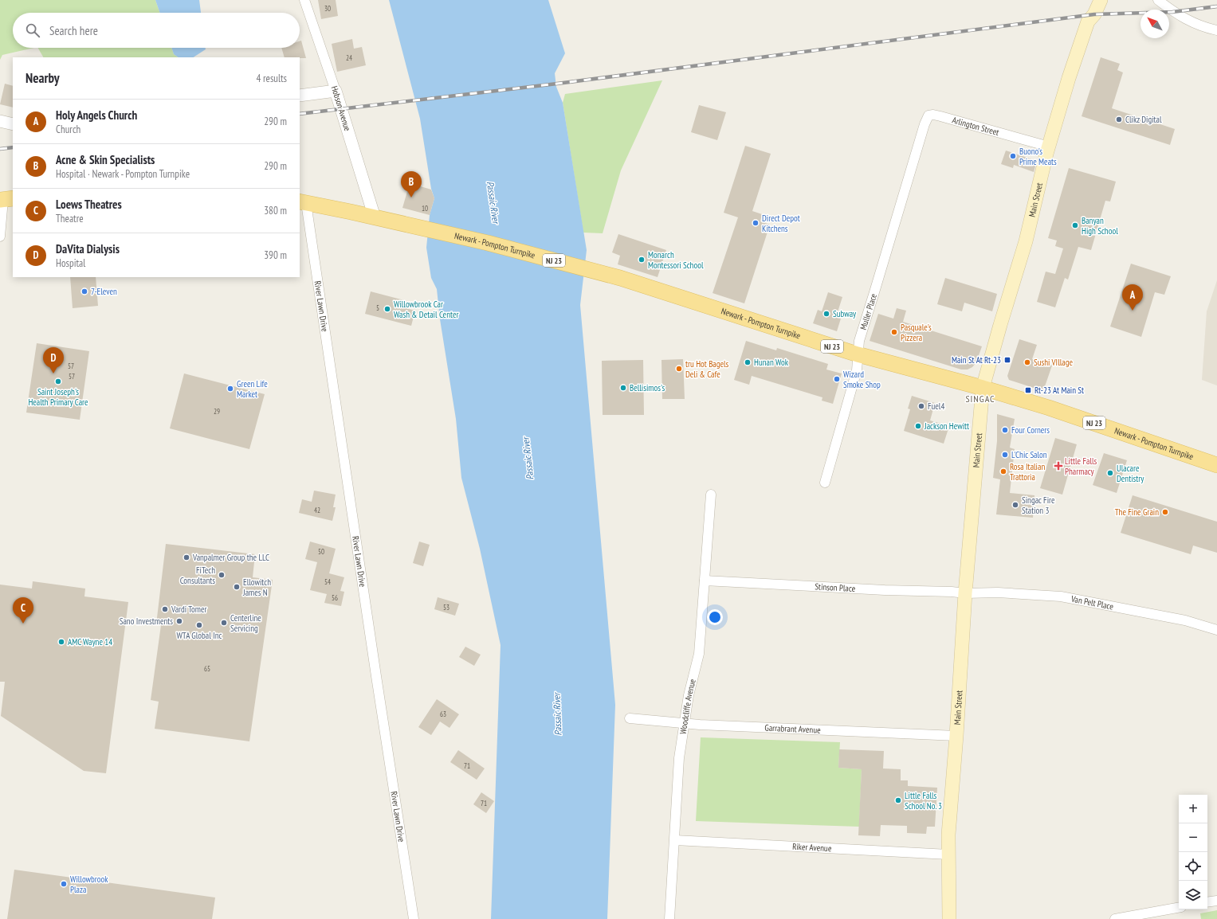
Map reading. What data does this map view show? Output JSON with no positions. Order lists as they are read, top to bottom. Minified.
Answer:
{"streets":{"main road":["Main Street","Newark - Pompton Turnpike","NJ 23"],"street":["Hobson Avenue","Arlington Street","River Lawn Drive","Muller Place","Stinson Place","Van Pelt Place","Woodcliffe Avenue","Garrabrant Avenue","Riker Avenue"]},"crossings":[["Hobson Avenue","Newark - Pompton Turnpike"],["Arlington Street","Main Street"],["Arlington Street","Muller Place"],["Main Street","Newark - Pompton Turnpike"],["Main Street","Stinson Place"],["Main Street","Van Pelt Place"],["Main Street","Garrabrant Avenue"],["Main Street","Riker Avenue"],["Newark - Pompton Turnpike","River Lawn Drive"],["Newark - Pompton Turnpike","Muller Place"],["Stinson Place","Van Pelt Place"],["Stinson Place","Woodcliffe Avenue"],["Woodcliffe Avenue","Garrabrant Avenue"],["Woodcliffe Avenue","Riker Avenue"]],"districts":["SINGAC"],"water":["Passaic River"],"places":{"other":["Clikz Digital","Buono's Prime Meats","Direct Depot Kitchens","Banyan High School","Monarch Montessori School","7-Eleven","Willowbrook Car Wash & Detail Center","Subway","Pasquale's Pizzera","Hunan Wok","Sushi VIllage","tru Hot Bagels Deli & Cafe","Wizard Smoke Shop","Saint Joseph's Health Primary Care","Bellisimos's","Green Life Market","Fuel4","Jackson Hewitt","Four Corners","L'Chic Salon","Rosa Italian Trattoria","Ulacare Dentistry","Singac Fire Station 3","The Fine Grain","Vanpalmer Group the LLC","FiTech Consultants","Ellowitch James N","Vardi Tomer","Sano Investments","Centerline Servicing","WTA Global Inc","AMC Wayne 14","Little Falls School No. 3","Willowbrook Plaza"],"transit":["Main St At Rt-23","Rt-23 At Main St"],"health":["Little Falls Pharmacy"]},"house_numbers":["30","24","10","5","57","57","29","42","50","54","56","53","65","63","71","71"],"north":"top left","page":{"search":"Search here","heading":["Nearby","4 results"],"list":[{"mark":"A","name":"Holy Angels Church","note":"Church","value":"290 m"},{"mark":"B","name":"Acne & Skin Specialists","note":"Hospital · Newark - Pompton Turnpike","value":"290 m"},{"mark":"C","name":"Loews Theatres","note":"Theatre","value":"380 m"},{"mark":"D","name":"DaVita Dialysis","note":"Hospital","value":"390 m"}],"pins":["B","A","D","C"],"map_buttons":["+","−"]}}
